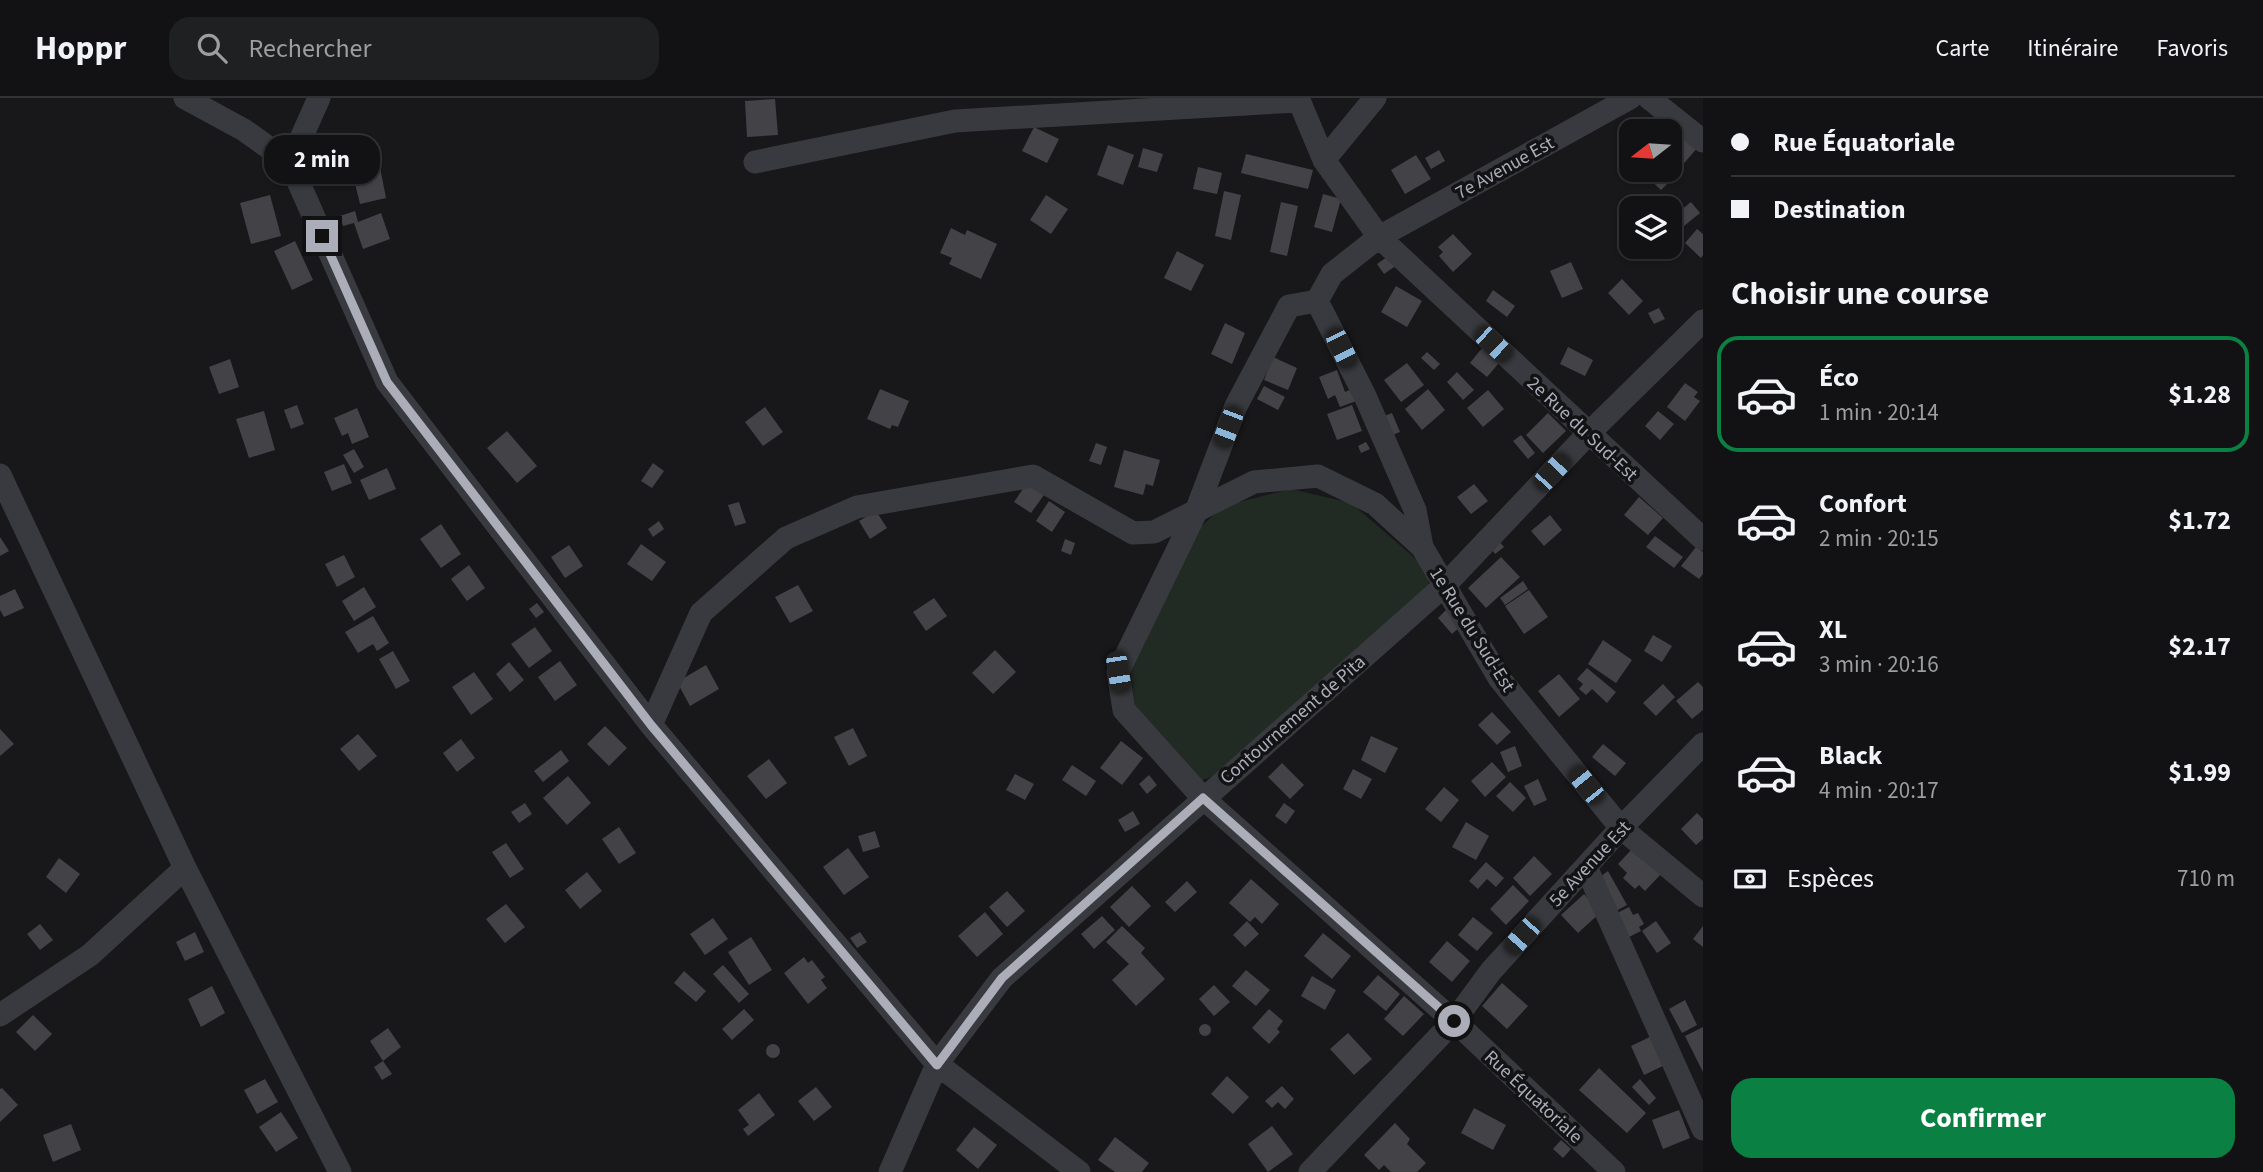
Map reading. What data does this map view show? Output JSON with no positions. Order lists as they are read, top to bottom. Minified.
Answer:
{"streets":{"street":["7e Avenue Est","2e Rue du Sud-Est","1e Rue du Sud-Est","Contournement de Pita","5e Avenue Est","Rue Équatoriale"]},"crossings":[["7e Avenue Est","2e Rue du Sud-Est"],["7e Avenue Est","Rue Équatoriale"],["2e Rue du Sud-Est","Contournement de Pita"],["1e Rue du Sud-Est","Contournement de Pita"],["1e Rue du Sud-Est","5e Avenue Est"],["1e Rue du Sud-Est","Rue Équatoriale"],["Contournement de Pita","Rue Équatoriale"],["5e Avenue Est","Rue Équatoriale"]],"north":"left","page":{"header":"Hoppr","search":"Rechercher","nav":["Carte","Itinéraire","Favoris"],"banner":["Rue Équatoriale","Destination"],"bubble":"2 min","heading":"Choisir une course","list":[{"name":"Éco","note":"1 min · 20:14","value":"$1.28"},{"name":"Confort","note":"2 min · 20:15","value":"$1.72"},{"name":"XL","note":"3 min · 20:16","value":"$2.17"},{"name":"Black","note":"4 min · 20:17","value":"$1.99"}],"pay":["Espèces","710 m"],"buttons":"Confirmer"}}
